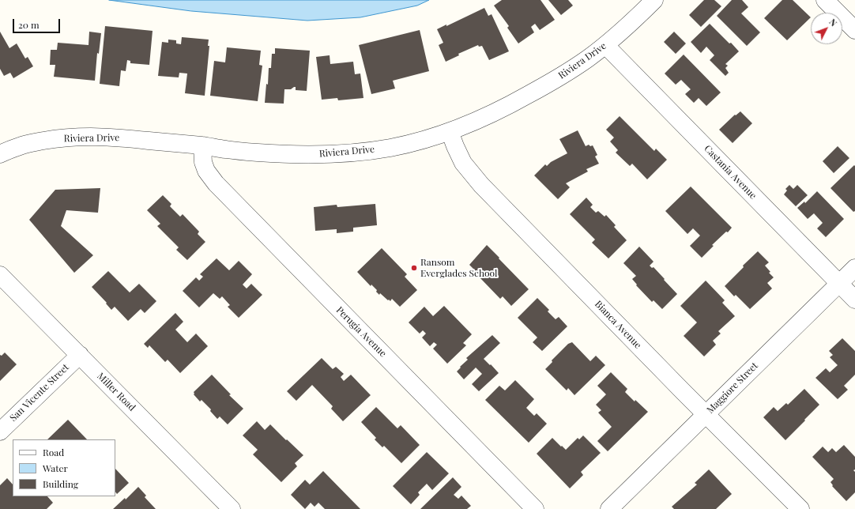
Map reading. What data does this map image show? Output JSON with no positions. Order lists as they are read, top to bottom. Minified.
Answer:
{"streets":{"street":["Riviera Drive","Castania Avenue","Bianca Avenue","Perugia Avenue","Maggiore Street","Miller Road","San Vicente Street"]},"crossings":[["Riviera Drive","Castania Avenue"],["Riviera Drive","Bianca Avenue"],["Riviera Drive","Perugia Avenue"],["Castania Avenue","Maggiore Street"],["Bianca Avenue","Maggiore Street"],["Miller Road","San Vicente Street"]],"places":["Ransom Everglades School"],"legend":["Road","Water","Building"],"scale_bar":"20 m","north":"top right"}
